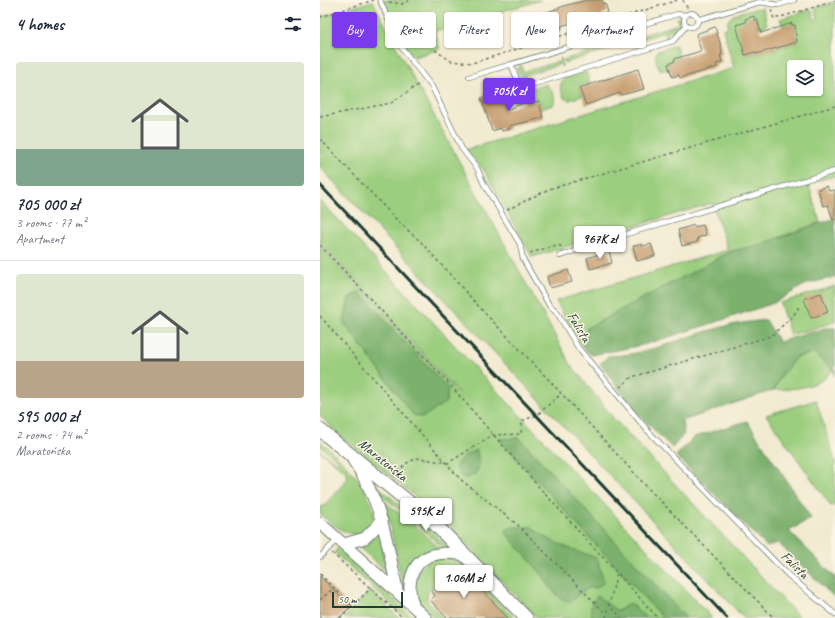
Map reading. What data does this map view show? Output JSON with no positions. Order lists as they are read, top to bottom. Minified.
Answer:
{"streets":{"main road":["Maratońska"],"lane":["Falista"]},"scale_bar":"50 m","page":{"heading":"4 homes","chip":["Buy","Rent","Filters","New","Apartment"],"list":[{"name":"705 000 zł","note":"3 rooms · 77 m² · Apartment"},{"name":"595 000 zł","note":"2 rooms · 74 m² · Maratońska"}],"price":["705K zł","967K zł","595K zł","1.06M zł"],"scale":"50 m"}}
